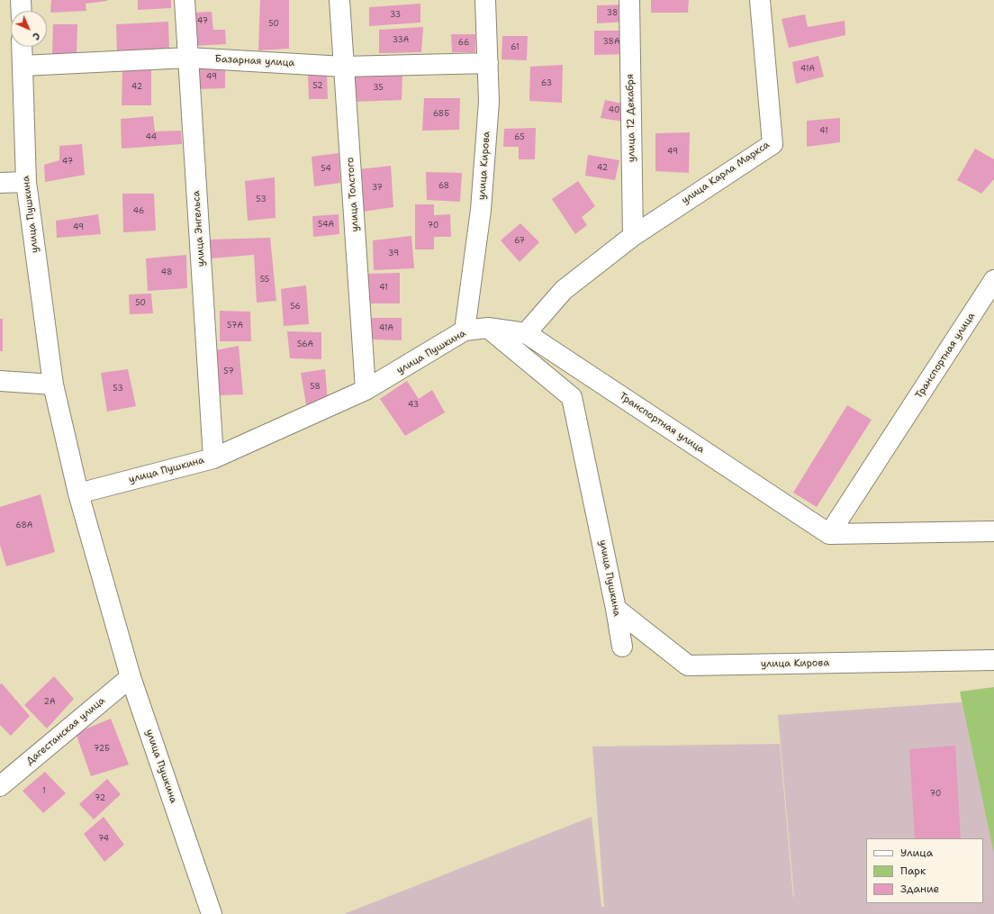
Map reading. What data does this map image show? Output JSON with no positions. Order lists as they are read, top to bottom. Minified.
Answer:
{"streets":{"street":["Базарная улица","улица 12 Декабря","улица Кирова","улица Карла Маркса","улица Толстого","улица Пушкина","улица Энгельса","Транспортная улица","Дагестанская улица"]},"crossings":[["Базарная улица","улица Кирова"],["Базарная улица","улица Толстого"],["Базарная улица","улица Пушкина"],["Базарная улица","улица Энгельса"],["улица 12 Декабря","улица Карла Маркса"],["улица Кирова","улица Пушкина"],["улица Толстого","улица Пушкина"],["улица Пушкина","улица Энгельса"],["улица Пушкина","Транспортная улица"],["улица Пушкина","Дагестанская улица"]],"house_numbers":["38","33","47","50","33А","38А","66","61","41А","49","63","52","42","35","40","68Б","41","44","65","49","47","42","54","68","37","53","46","54А","70","49","67","39","48","55","41","50","56","57А","41А","56А","57","58","53","43","68А","2А","72Б","1","70","72","74"],"legend":["Улица","Парк","Здание"],"north":"bottom right"}
